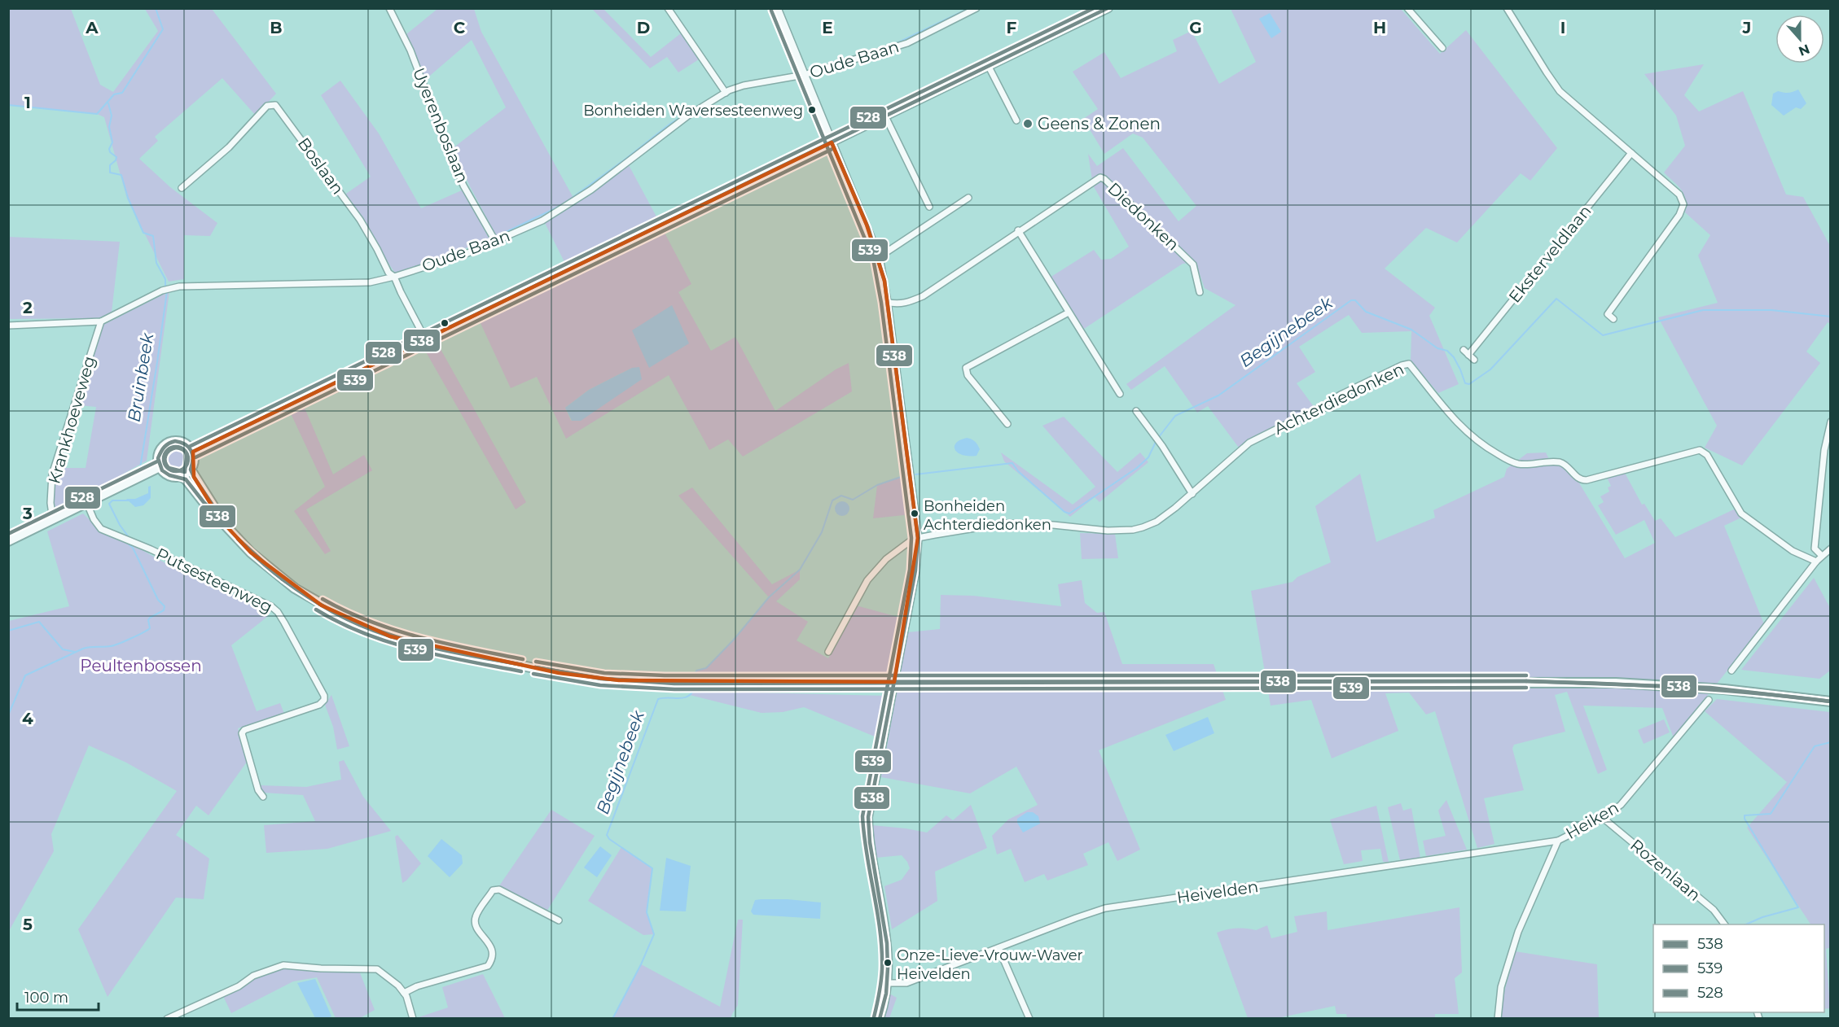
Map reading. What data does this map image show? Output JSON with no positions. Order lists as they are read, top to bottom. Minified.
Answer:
{"streets":{"street":["Oude Baan","Uyerenboslaan","Boslaan","Diedonken","Eksterveldlaan","Achterdiedonken","Krankhoeveweg","Putsesteenweg","Heiken","Rozenlaan","Heivelden"]},"crossings":[["Oude Baan","Uyerenboslaan"],["Oude Baan","Boslaan"],["Oude Baan","Krankhoeveweg"],["Heiken","Rozenlaan"],["Heiken","Heivelden"]],"water":["Begijnebeek","Bruinbeek"],"parks":["Peultenbossen"],"places":["Bonheiden Waversesteenweg","Geens & Zonen","Bonheiden Achterdiedonken","Onze-Lieve-Vrouw-Waver Heivelden"],"lines":["transit line 538","transit line 528","transit line 539"],"legend":["538","539","528"],"scale_bar":"100 m","north":"bottom","grid":{"columns":["A","B","C","D","E","F","G","H","I","J"],"rows":["1","2","3","4","5"]}}
